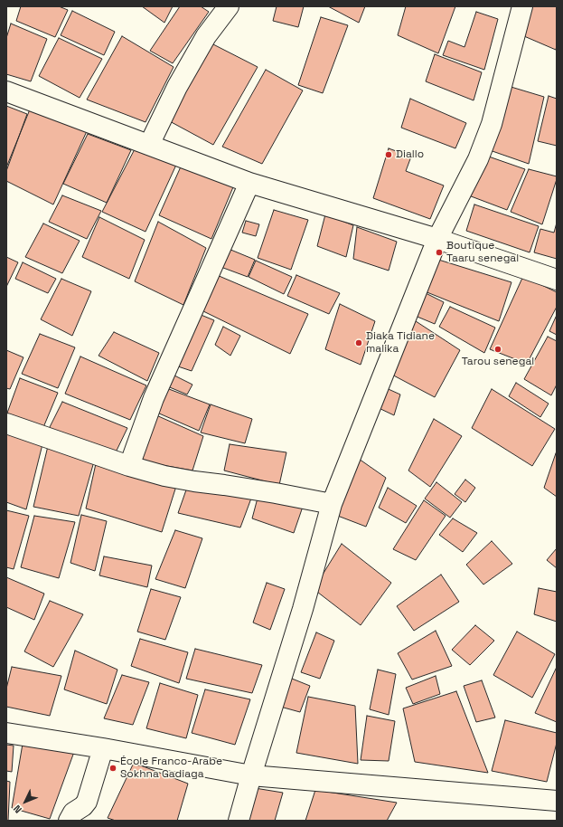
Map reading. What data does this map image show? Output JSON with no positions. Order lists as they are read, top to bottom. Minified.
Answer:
{"places":["Diallo","Boutique Taaru senegal","Diaka Tidiane malika","Tarou senegal","École Franco-Arabe Sokhna Gadiaga"],"north":"bottom left"}
